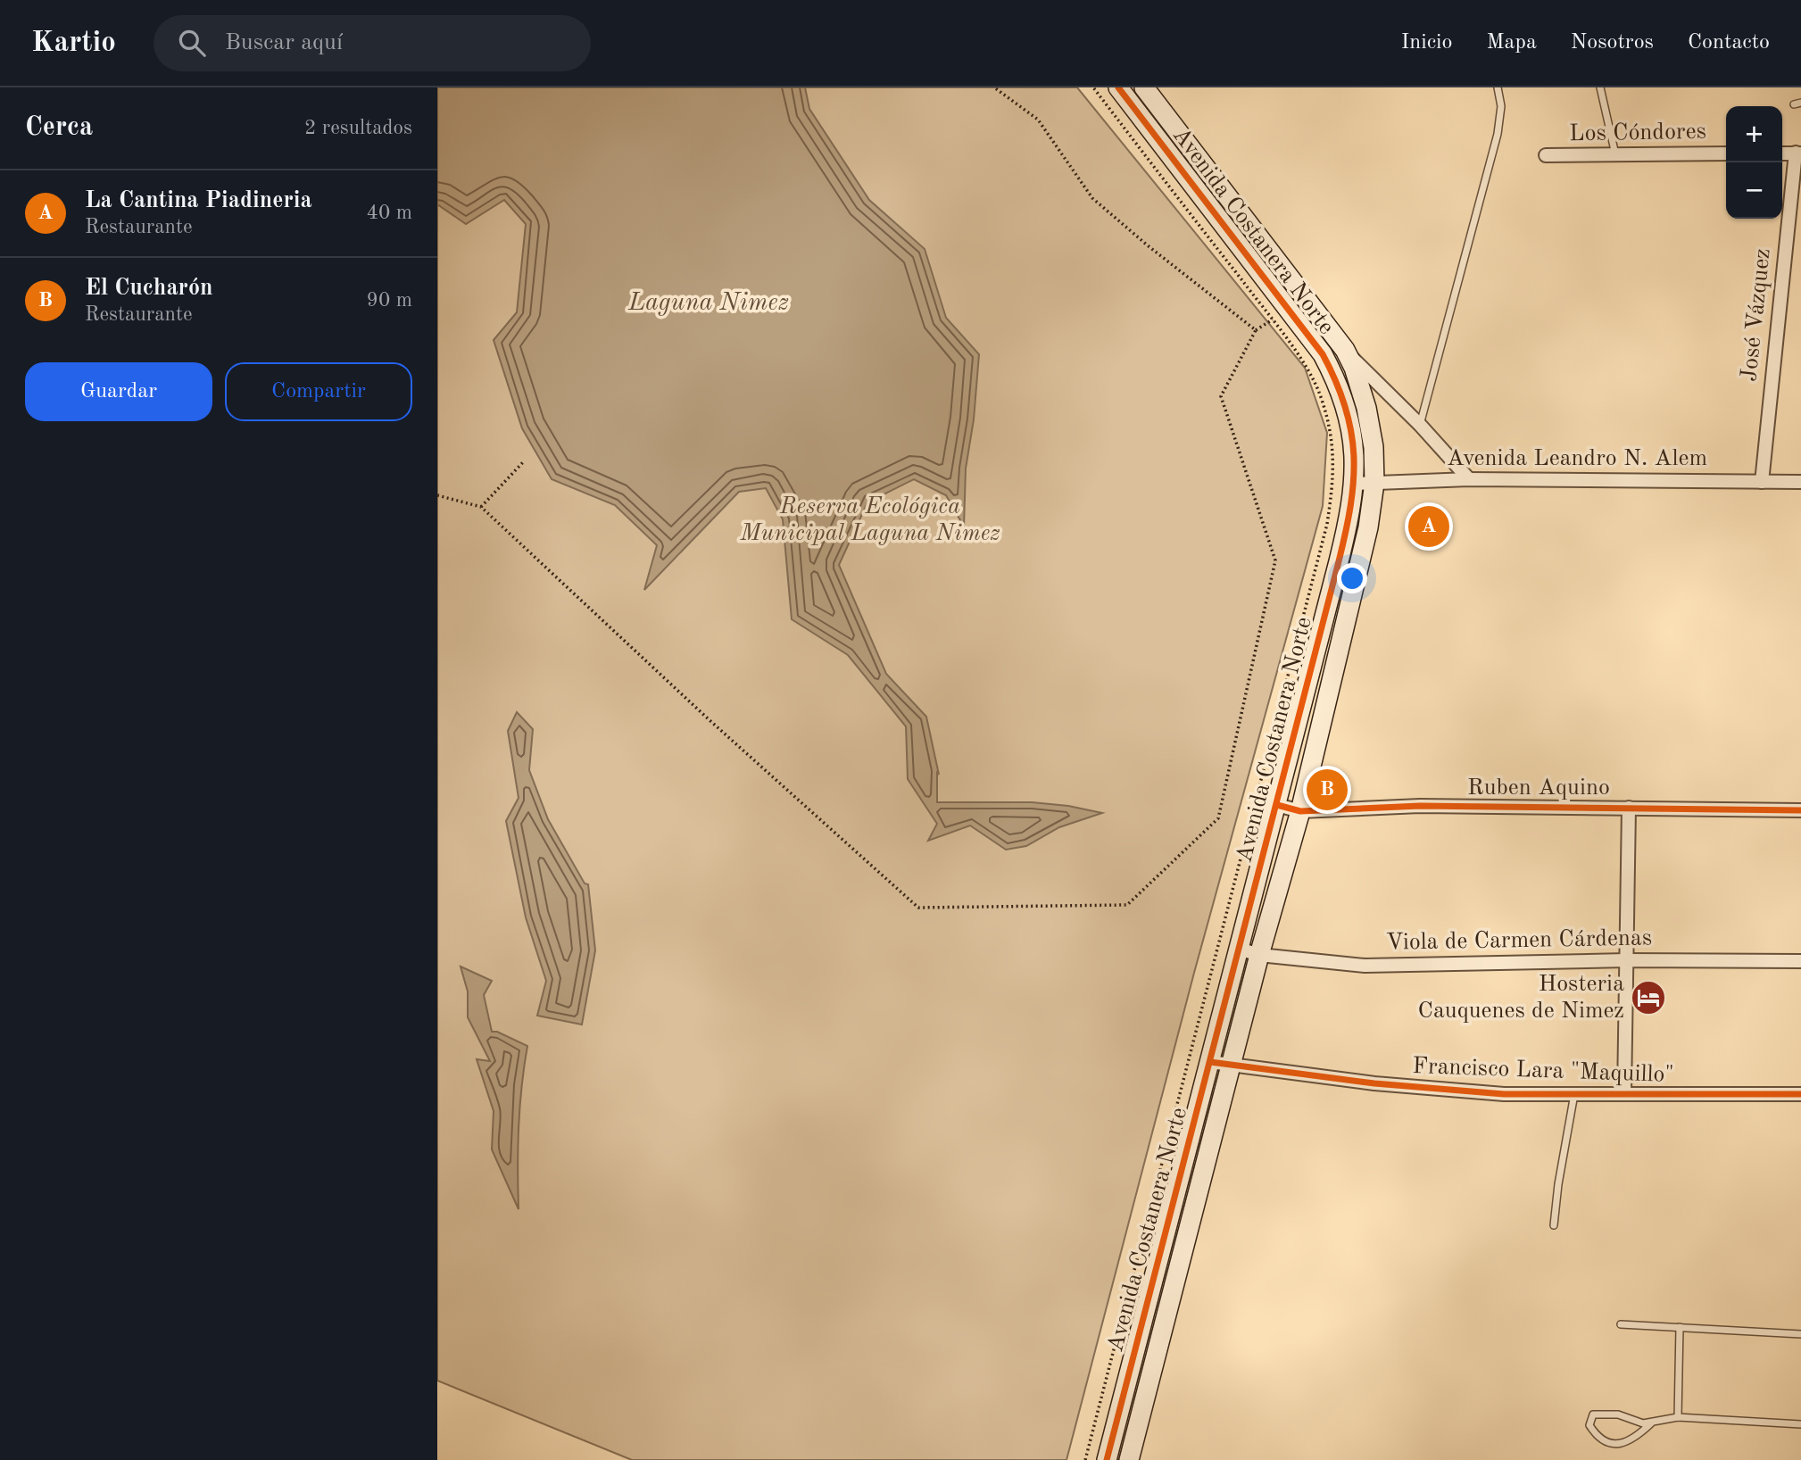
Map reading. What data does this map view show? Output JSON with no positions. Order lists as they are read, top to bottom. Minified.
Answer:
{"streets":{"street":["Los Cóndores","Avenida Costanera Norte","José Vázquez","Avenida Leandro N. Alem","Ruben Aquino","Viola de Carmen Cárdenas","Francisco Lara \"Maquillo\""]},"crossings":[["Avenida Costanera Norte","Avenida Leandro N. Alem"],["Avenida Costanera Norte","Ruben Aquino"],["Avenida Costanera Norte","Viola de Carmen Cárdenas"],["Avenida Costanera Norte","Francisco Lara \"Maquillo\""],["José Vázquez","Avenida Leandro N. Alem"]],"water":["Laguna Nimez"],"parks":["Reserva Ecológica Municipal Laguna Nimez"],"places":{"hotel":["Hosteria Cauquenes de Nimez"]},"page":{"header":"Kartio","search":"Buscar aquí","nav":["Inicio","Mapa","Nosotros","Contacto"],"heading":["Cerca","2 resultados"],"map_buttons":["+","−"],"list":[{"mark":"A","name":"La Cantina Piadineria","note":"Restaurante","value":"40 m"},{"mark":"B","name":"El Cucharón","note":"Restaurante","value":"90 m"}],"buttons":["Guardar","Compartir"],"pins":["A","B"]}}
